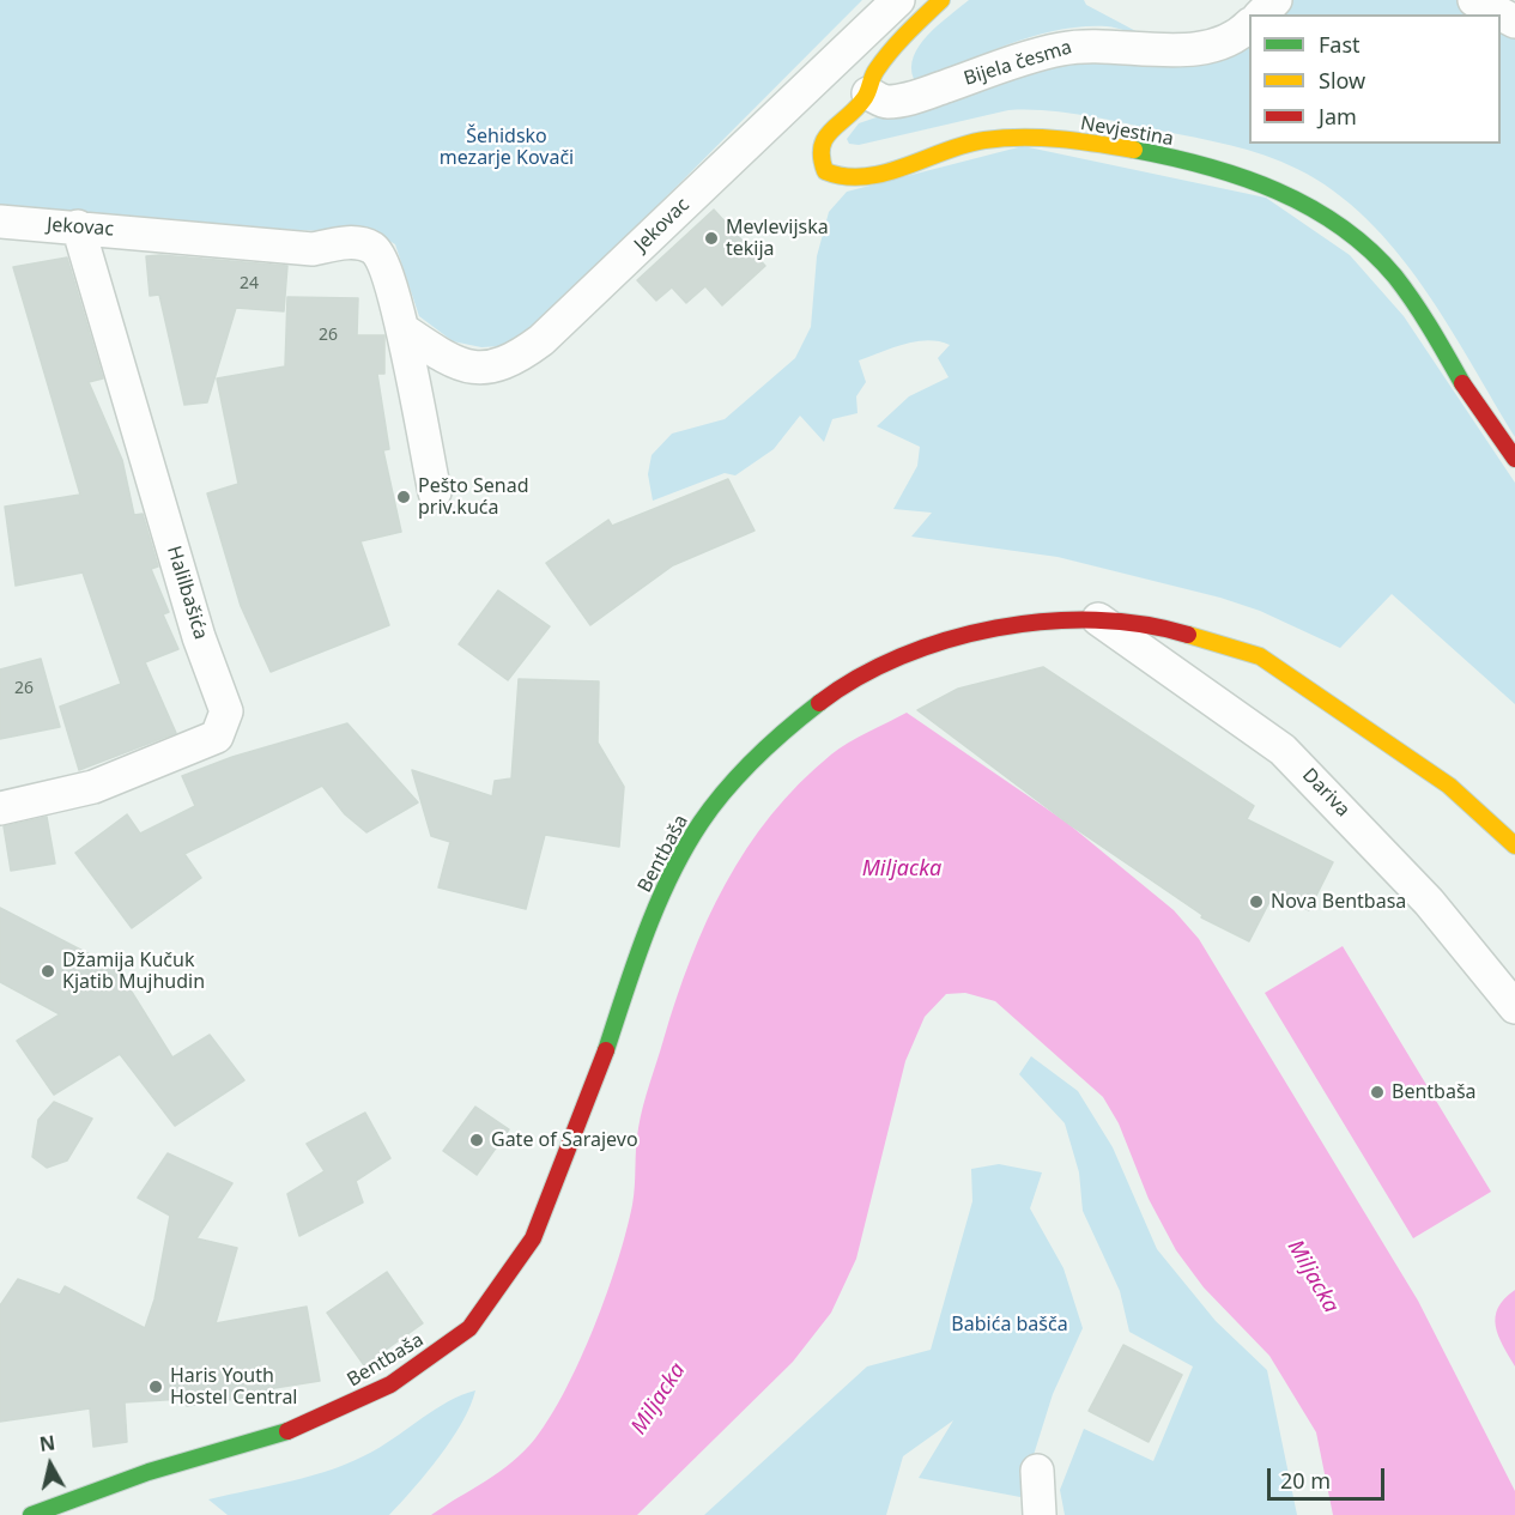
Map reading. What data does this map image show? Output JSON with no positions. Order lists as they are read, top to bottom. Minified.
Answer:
{"streets":{"main road":["Nevjestina","Bentbaša"],"street":["Bijela česma","Jekovac","Halilbašića","Dariva"]},"crossings":[["Bijela česma","Nevjestina"],["Jekovac","Halilbašića"],["Dariva","Bentbaša"]],"water":["Miljacka"],"parks":["Šehidsko mezarje Kovači","Babića bašča"],"places":["Mevlevijska tekija","Pešto Senad priv.kuća","Nova Bentbasa","Džamija Kučuk Kjatib Mujhudin","Bentbaša","Gate of Sarajevo","Haris Youth Hostel Central"],"house_numbers":["24","26","26"],"legend":["Fast","Slow","Jam"],"scale_bar":"20 m","north":"top"}
